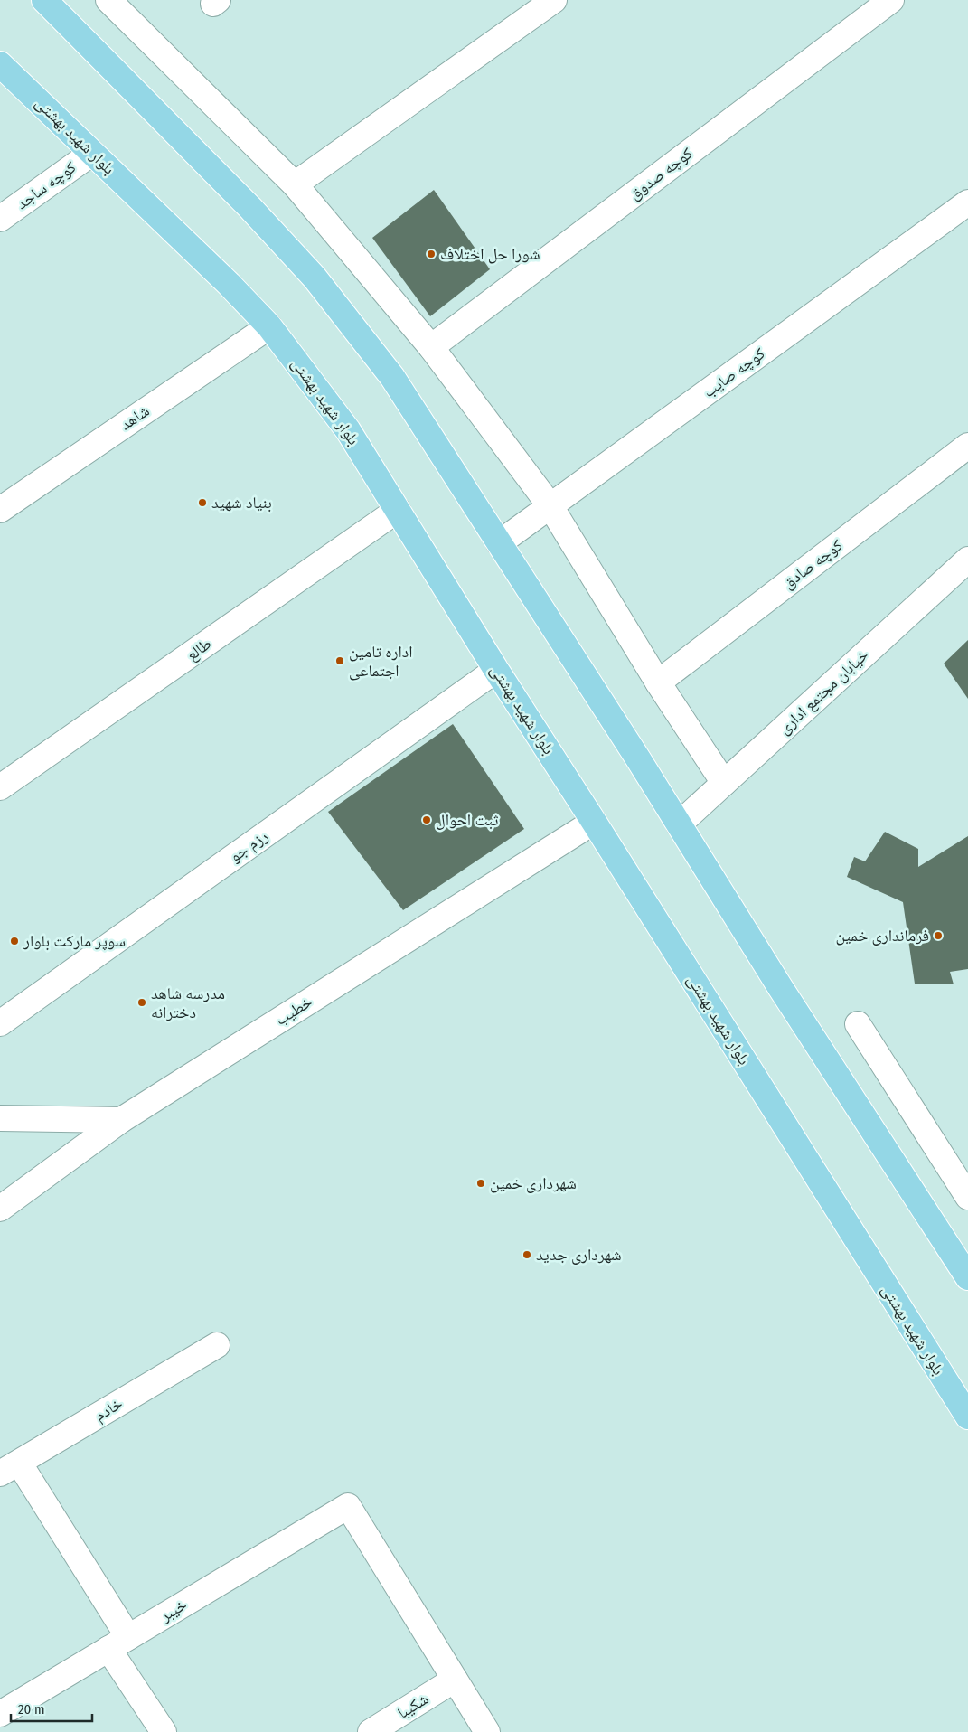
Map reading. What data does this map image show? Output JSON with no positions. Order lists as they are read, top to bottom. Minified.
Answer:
{"streets":{"main road":["بلوار شهید بهشتی"],"street":["کوچه صدوق","کوچه ساجد","کوچه صایب","شاهد","کوچه صادق","طالع","خیابان مجتمع اداری","رزم جو","خطیب","خادم","خیبر","شکیبا"]},"crossings":[["بلوار شهید بهشتی","کوچه ساجد"],["بلوار شهید بهشتی","شاهد"],["بلوار شهید بهشتی","طالع"],["بلوار شهید بهشتی","رزم جو"],["بلوار شهید بهشتی","خطیب"],["خیبر","شکیبا"]],"places":["شورا حل اختلاف","بنیاد شهید","اداره تامین اجتماعی","ثبت احوال","فرمانداری خمین","سوپر مارکت بلوار","مدرسه شاهد دخترانه","شهرداری خمین","شهرداری جدید"],"scale_bar":"20 m"}
